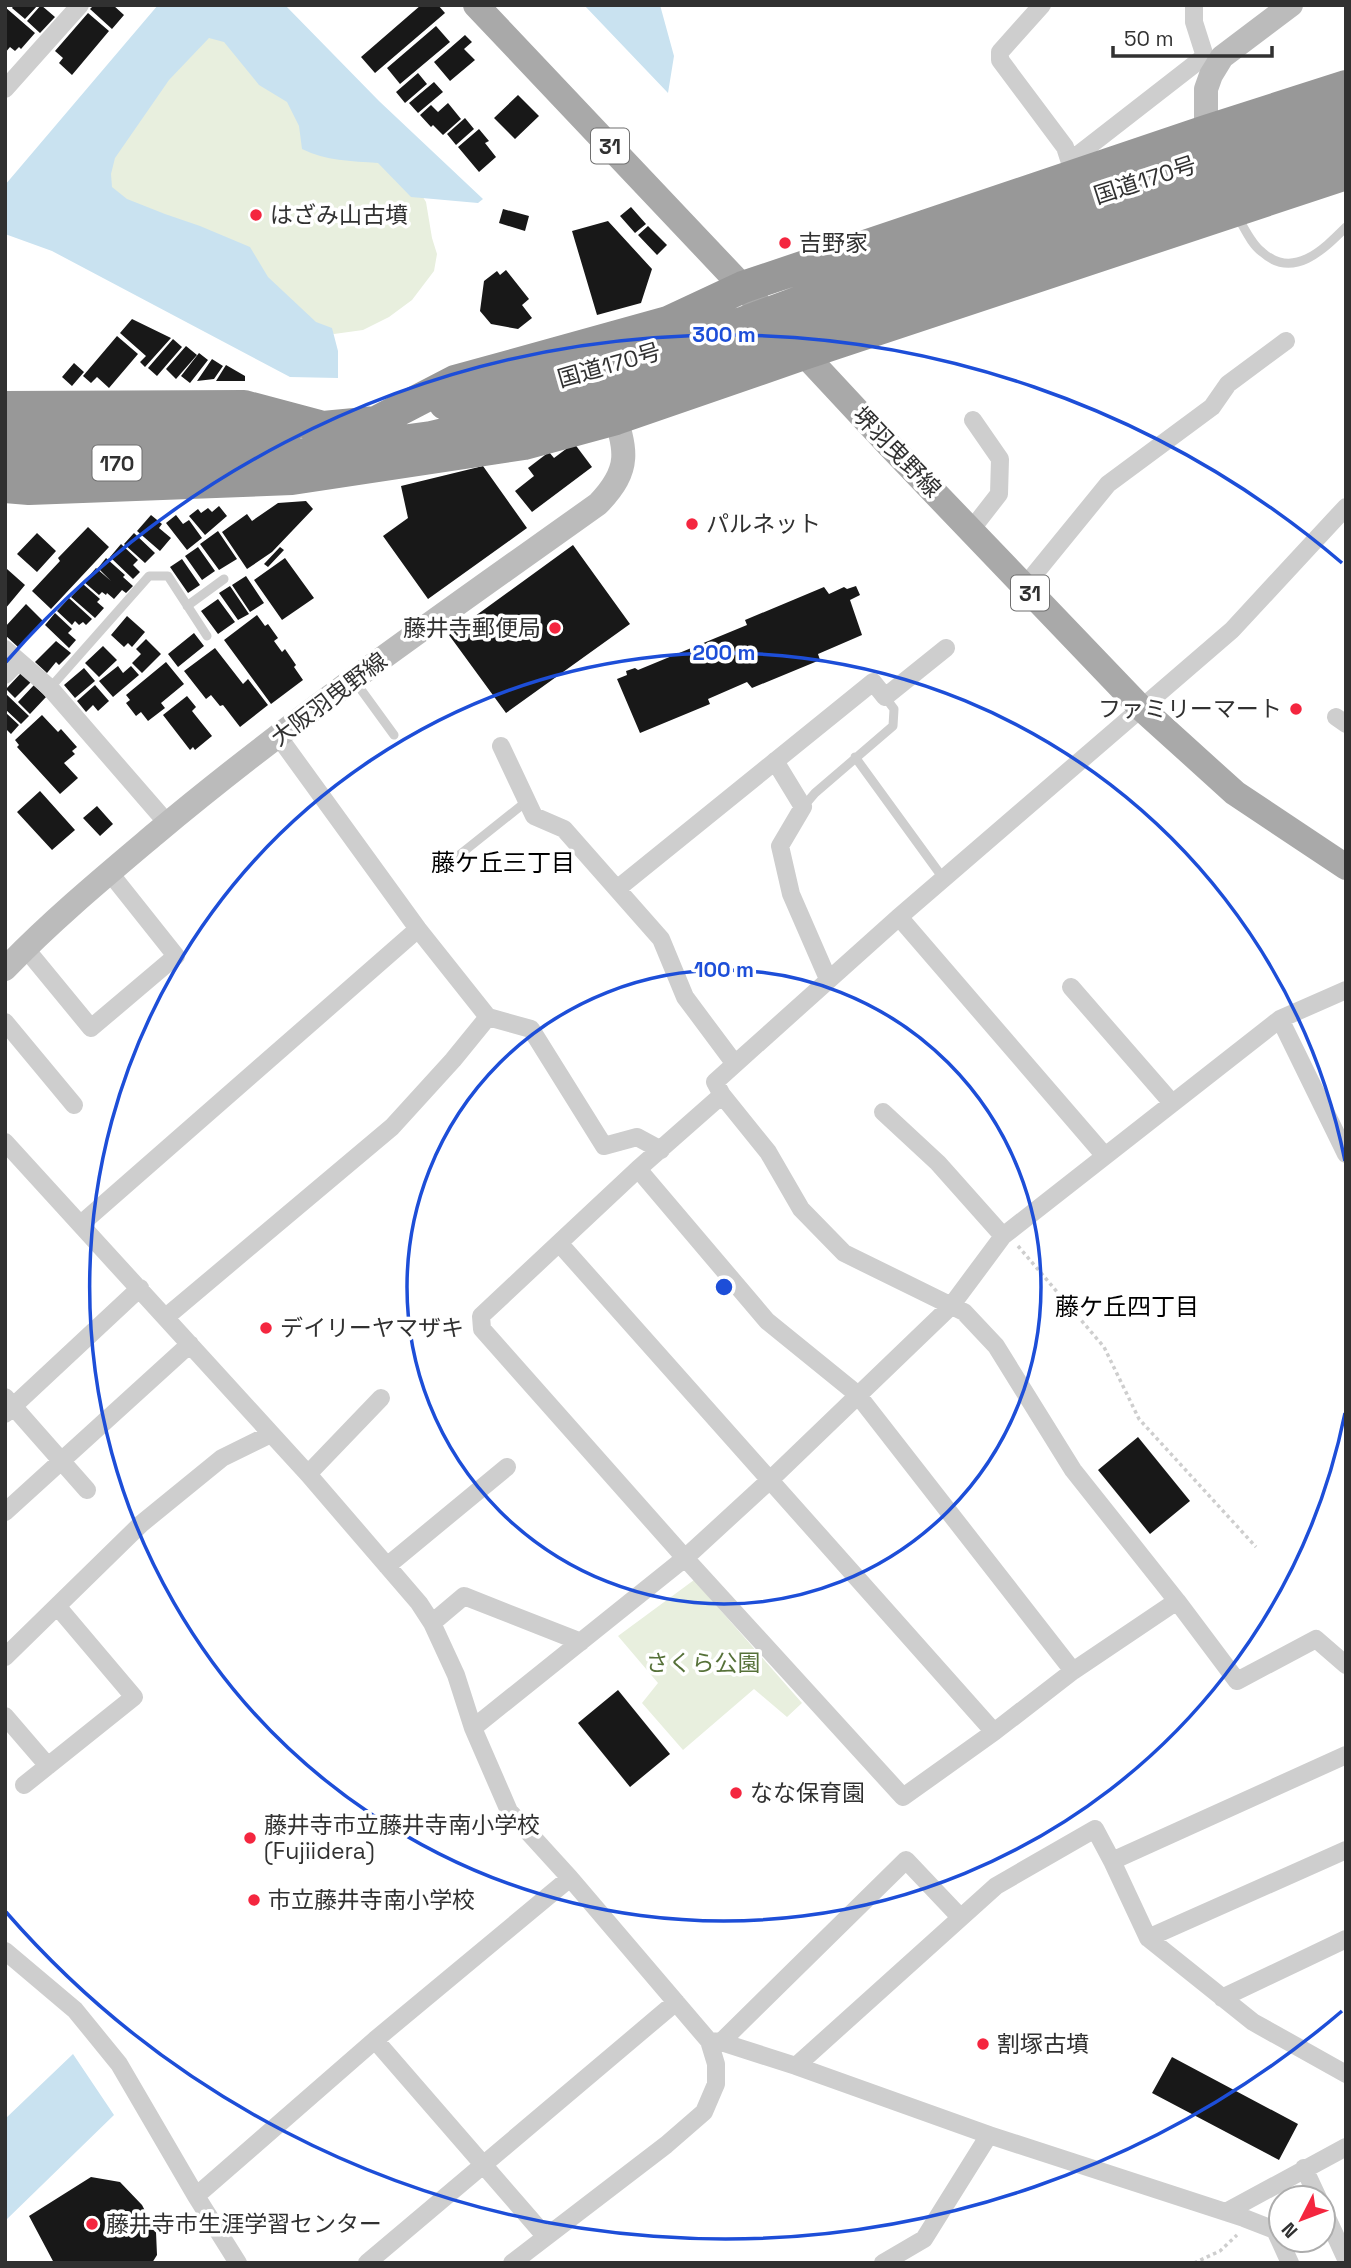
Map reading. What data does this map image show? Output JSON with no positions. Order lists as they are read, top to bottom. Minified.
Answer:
{"streets":{"highway":["国道170号","170"],"main road":["31","堺羽曳野線","大阪羽曳野線"]},"districts":["藤ケ丘三丁目","藤ケ丘四丁目"],"parks":["さくら公園"],"places":["はざみ山古墳","吉野家","パルネット","藤井寺郵便局","ファミリーマート","デイリーヤマザキ","なな保育園","藤井寺市立藤井寺南小学校 (Fujiidera)","市立藤井寺南小学校","割塚古墳","藤井寺市生涯学習センター"],"scale_bar":"50 m","north":"bottom left","rings":["300 m","200 m","100 m"]}
